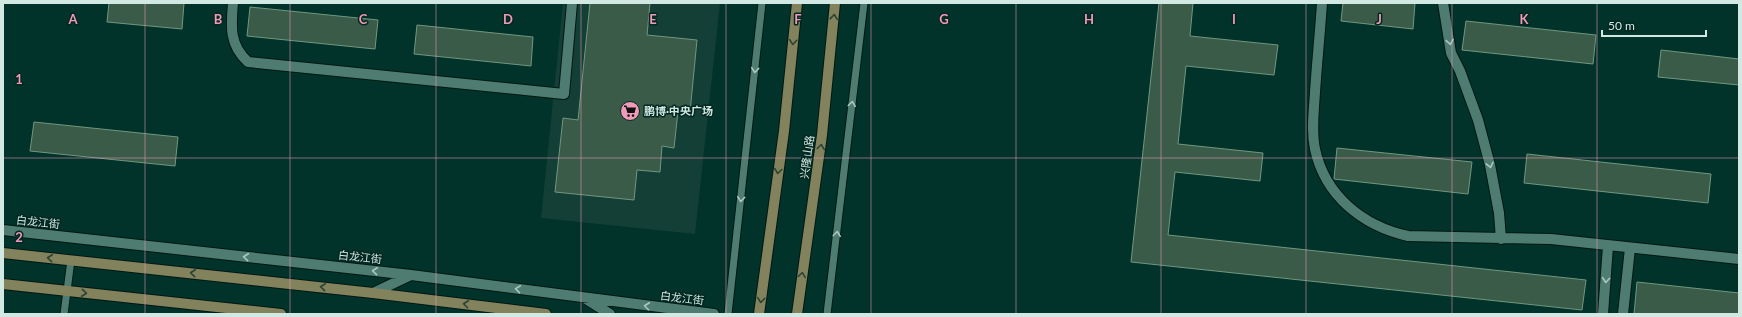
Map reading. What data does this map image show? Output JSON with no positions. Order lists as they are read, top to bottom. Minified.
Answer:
{"streets":{"main road":["兴隆山路"],"street":["白龙江街"]},"one_way":["白龙江街"],"places":{"supermarket":["鹏博·中央广场"]},"scale_bar":"50 m","grid":{"columns":["A","B","C","D","E","F","G","H","I","J","K"],"rows":["1","2"]}}
